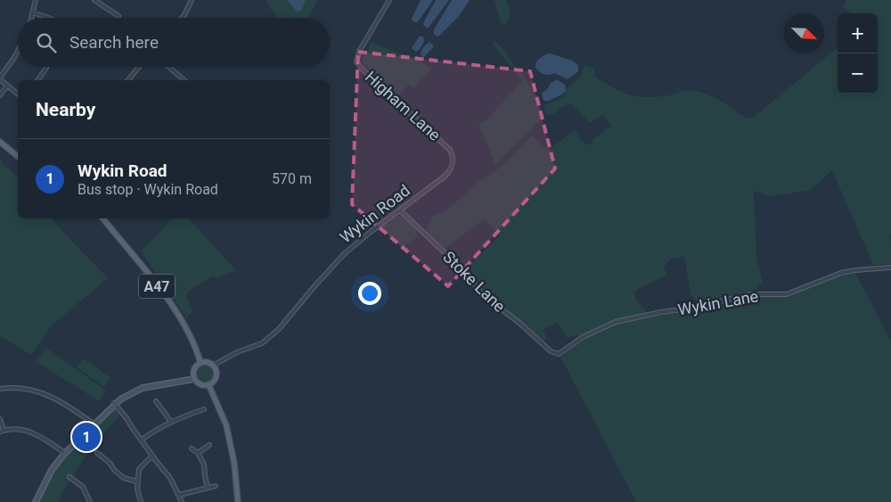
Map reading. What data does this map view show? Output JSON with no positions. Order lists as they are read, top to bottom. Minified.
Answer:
{"streets":{"main road":["A47"],"street":["Higham Lane","Wykin Road","Stoke Lane","Wykin Lane"]},"crossings":[["Higham Lane","Wykin Road"],["Wykin Road","Stoke Lane"],["Wykin Road","A47"],["Stoke Lane","Wykin Lane"]],"north":"bottom right","page":{"map_buttons":["+","−"],"search":"Search here","heading":"Nearby","list":[{"mark":"1","name":"Wykin Road","note":"Bus stop · Wykin Road","value":"570 m"}],"pins":"1"}}
